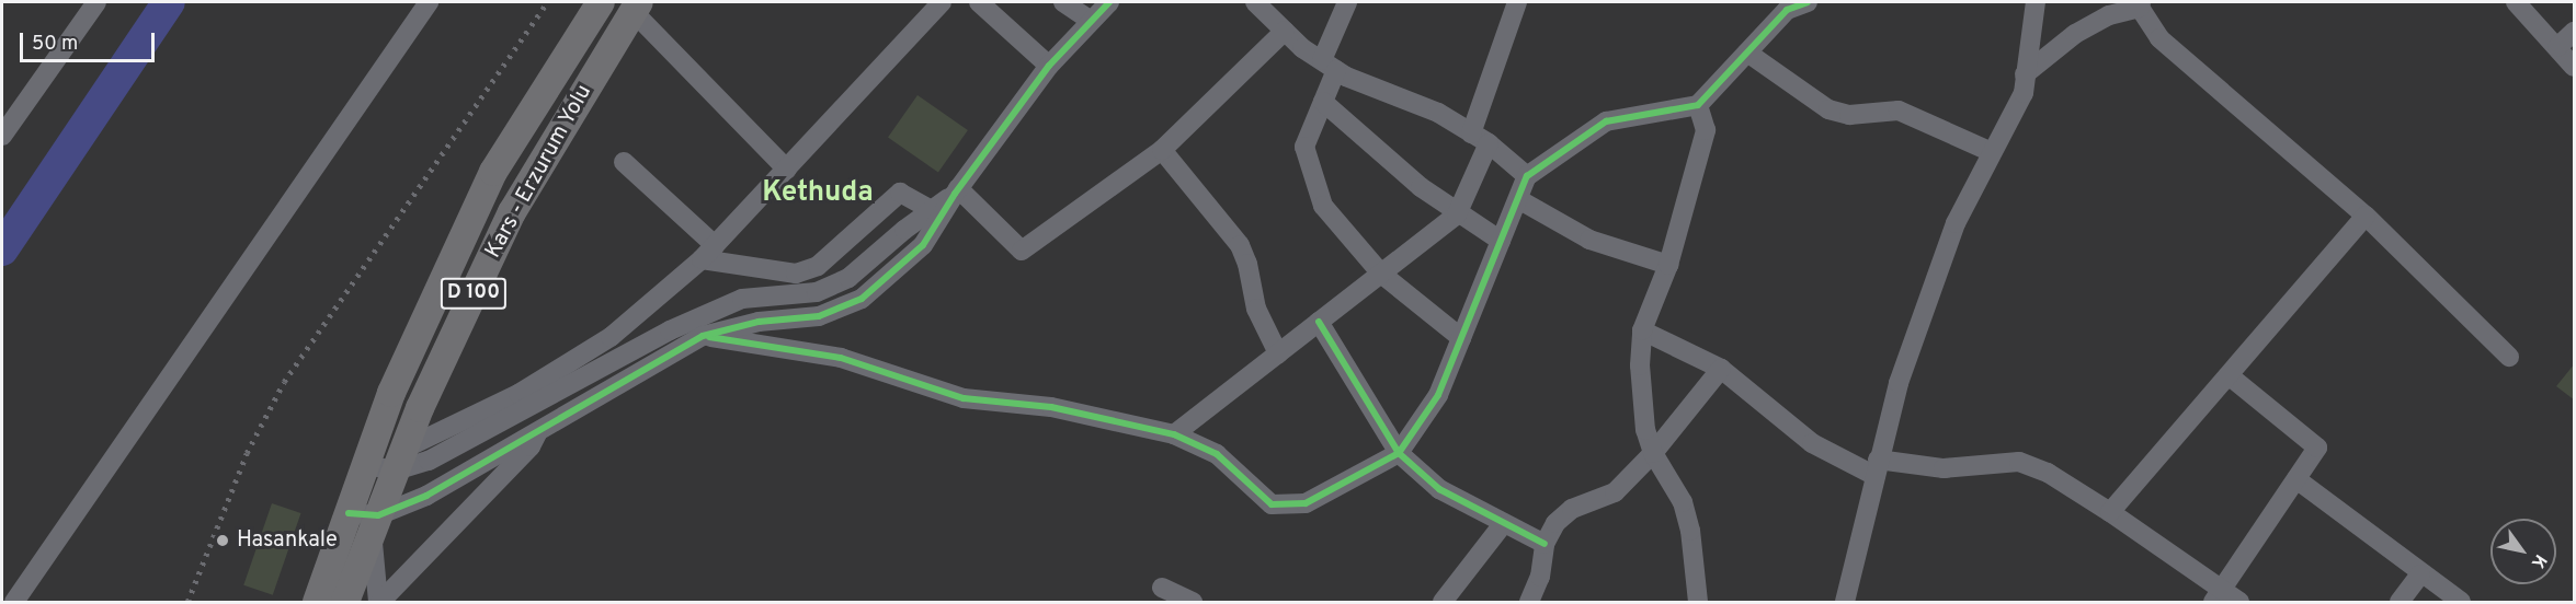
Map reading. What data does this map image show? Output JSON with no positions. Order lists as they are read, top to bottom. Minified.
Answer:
{"streets":{"highway":["Kars - Erzurum Yolu","D 100"]},"districts":["Kethuda"],"places":["Hasankale"],"scale_bar":"50 m","north":"bottom right"}
